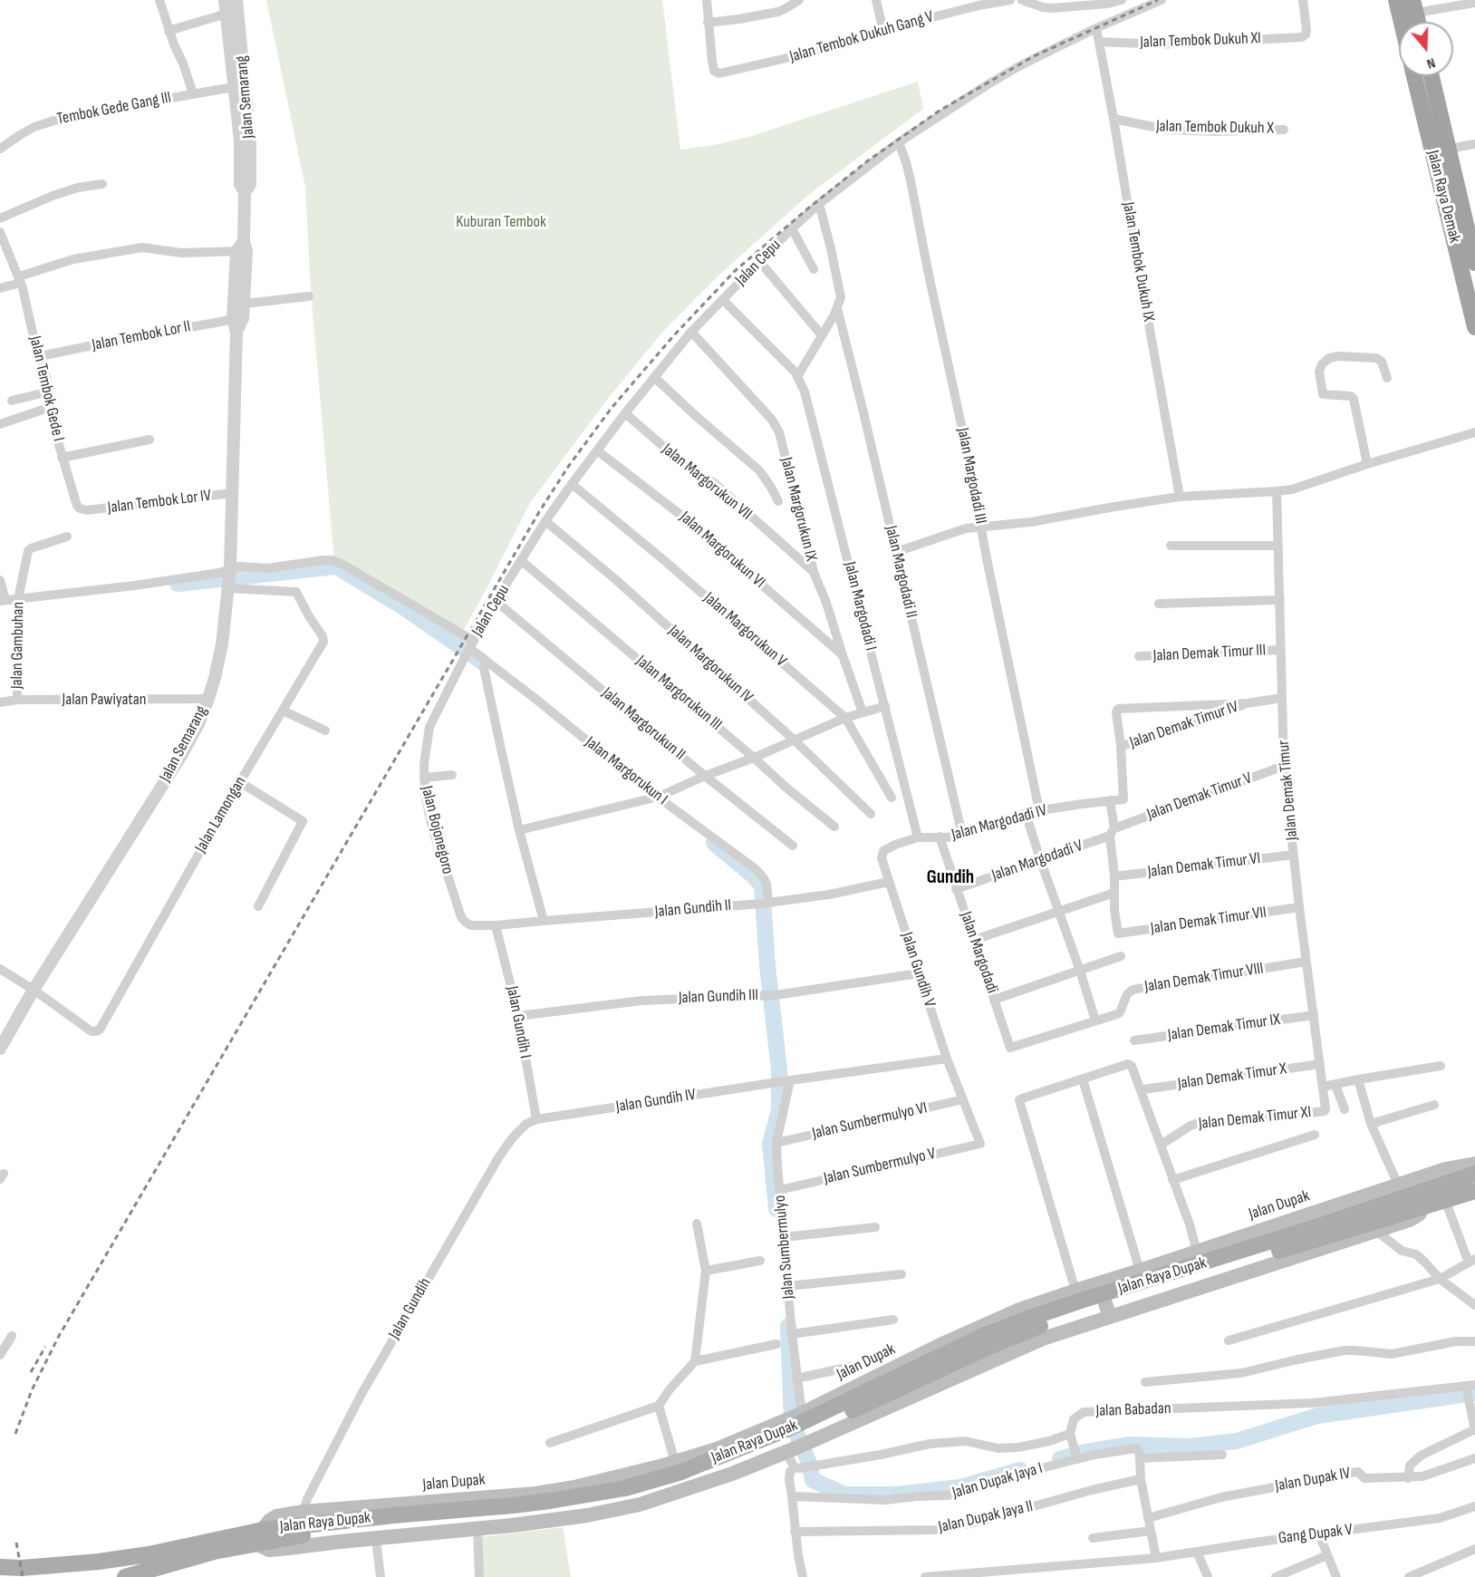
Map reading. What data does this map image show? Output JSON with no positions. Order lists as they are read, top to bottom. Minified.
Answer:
{"streets":{"highway":["Jalan Raya Demak"],"main road":["Jalan Dupak","Jalan Raya Dupak"],"street":["Jalan Tembok Dukuh Gang V","Jalan Tembok Dukuh XI","Jalan Semarang","Tembok Gede Gang III","Jalan Tembok Dukuh X","Jalan Tembok Dukuh IX","Jalan Cepu","Jalan Tembok Lor II","Jalan Tembok Gede I","Jalan Margodadi III","Jalan Margorukun VII","Jalan Tembok Lor IV","Jalan Margorukun IX","Jalan Margorukun VI","Jalan Margodadi II","Jalan Margodadi I","Jalan Margorukun V","Jalan Gambuhan","Jalan Demak Timur III","Jalan Margorukun IV","Jalan Margorukun III","Jalan Pawiyatan","Jalan Margorukun II","Jalan Demak Timur IV","Jalan Margorukun I","Jalan Demak Timur","Jalan Demak Timur V","Jalan Lamongan","Jalan Margodadi IV","Jalan Bojonegoro","Jalan Margodadi V","Jalan Demak Timur VI","Jalan Gundih II","Jalan Demak Timur VII","Jalan Margodadi","Jalan Gundih V","Jalan Demak Timur VIII","Jalan Gundih III","Jalan Gundih I","Jalan Demak Timur IX","Jalan Demak Timur X","Jalan Gundih IV","Jalan Demak Timur XI","Jalan Sumbermulyo VI","Jalan Sumbermulyo V","Jalan Sumbermulyo","Jalan Gundih","Jalan Babadan","Jalan Dupak IV","Jalan Dupak Jaya I","Jalan Dupak Jaya II","Gang Dupak V"]},"crossings":[["Jalan Tembok Dukuh XI","Jalan Tembok Dukuh IX"],["Jalan Semarang","Tembok Gede Gang III"],["Jalan Semarang","Jalan Tembok Lor II"],["Jalan Semarang","Jalan Tembok Lor IV"],["Jalan Semarang","Jalan Pawiyatan"],["Jalan Semarang","Jalan Margorukun I"],["Jalan Semarang","Jalan Lamongan"],["Jalan Tembok Dukuh X","Jalan Tembok Dukuh IX"],["Jalan Tembok Dukuh IX","Jalan Cepu"],["Jalan Cepu","Jalan Margodadi III"],["Jalan Cepu","Jalan Margorukun VII"],["Jalan Cepu","Jalan Margorukun IX"],["Jalan Cepu","Jalan Margorukun VI"],["Jalan Cepu","Jalan Margodadi II"],["Jalan Cepu","Jalan Margorukun V"],["Jalan Cepu","Jalan Margorukun IV"],["Jalan Cepu","Jalan Margorukun III"],["Jalan Cepu","Jalan Margorukun II"],["Jalan Cepu","Jalan Margorukun I"],["Jalan Cepu","Jalan Bojonegoro"],["Jalan Tembok Lor II","Jalan Tembok Gede I"],["Jalan Tembok Gede I","Jalan Tembok Lor IV"],["Jalan Margodadi III","Jalan Margodadi IV"],["Jalan Margorukun VII","Jalan Margorukun IX"],["Jalan Margorukun IX","Jalan Margorukun VI"],["Jalan Margodadi II","Jalan Margodadi IV"],["Jalan Margodadi I","Jalan Gundih V"],["Jalan Gambuhan","Jalan Pawiyatan"],["Jalan Demak Timur III","Jalan Demak Timur"],["Jalan Demak Timur IV","Jalan Demak Timur"],["Jalan Demak Timur IV","Jalan Margodadi IV"],["Jalan Margorukun I","Jalan Lamongan"],["Jalan Margorukun I","Jalan Bojonegoro"],["Jalan Margorukun I","Jalan Gundih II"],["Jalan Demak Timur","Jalan Demak Timur V"],["Jalan Demak Timur","Jalan Demak Timur VI"],["Jalan Demak Timur","Jalan Demak Timur VII"],["Jalan Demak Timur","Jalan Demak Timur VIII"],["Jalan Demak Timur","Jalan Demak Timur IX"],["Jalan Demak Timur","Jalan Demak Timur X"],["Jalan Demak Timur","Jalan Demak Timur XI"],["Jalan Demak Timur V","Jalan Margodadi V"],["Jalan Margodadi IV","Jalan Margodadi"],["Jalan Margodadi IV","Jalan Gundih V"],["Jalan Bojonegoro","Jalan Gundih II"],["Jalan Bojonegoro","Jalan Gundih I"],["Jalan Margodadi V","Jalan Margodadi"],["Jalan Gundih II","Jalan Gundih V"],["Jalan Gundih II","Jalan Gundih I"],["Jalan Margodadi","Jalan Gundih V"],["Jalan Margodadi","Jalan Demak Timur VIII"],["Jalan Gundih V","Jalan Gundih III"],["Jalan Gundih V","Jalan Gundih IV"],["Jalan Gundih V","Jalan Sumbermulyo VI"],["Jalan Gundih V","Jalan Sumbermulyo V"],["Jalan Gundih III","Jalan Gundih I"],["Jalan Gundih I","Jalan Gundih IV"],["Jalan Gundih I","Jalan Gundih"],["Jalan Gundih IV","Jalan Sumbermulyo"],["Jalan Gundih IV","Jalan Gundih"],["Jalan Sumbermulyo VI","Jalan Sumbermulyo"],["Jalan Sumbermulyo V","Jalan Sumbermulyo"],["Jalan Dupak","Jalan Sumbermulyo"],["Jalan Dupak","Jalan Raya Dupak"],["Jalan Dupak","Jalan Gundih"],["Jalan Sumbermulyo","Jalan Raya Dupak"]],"districts":["Gundih"],"parks":["Kuburan Tembok"],"north":"bottom"}
